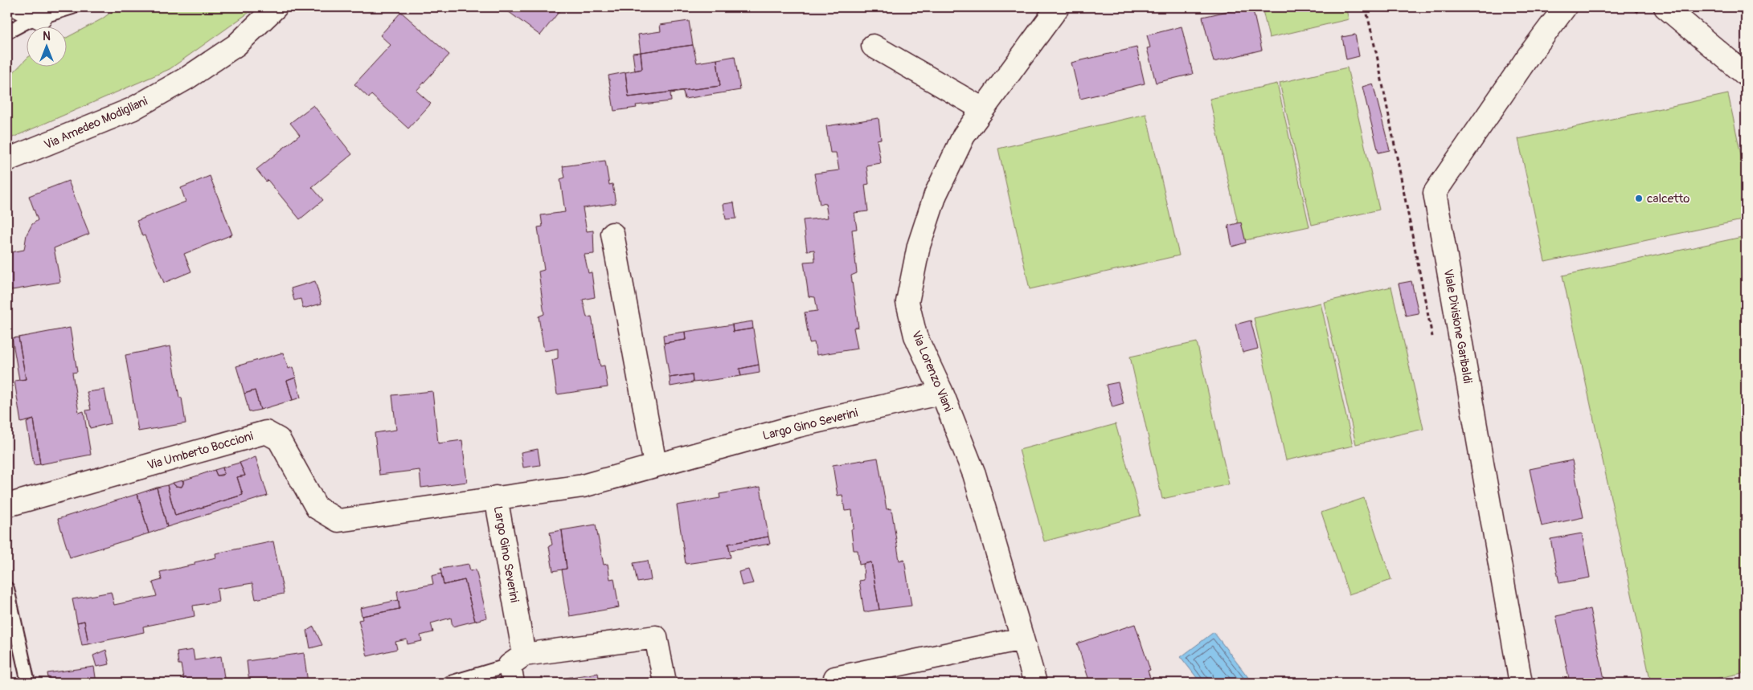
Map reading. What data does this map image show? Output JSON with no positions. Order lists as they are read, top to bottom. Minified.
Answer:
{"streets":{"street":["Via Amedeo Modigliani","Viale Divisione Garibaldi","Via Lorenzo Viani","Largo Gino Severini","Via Umberto Boccioni"]},"crossings":[["Via Lorenzo Viani","Largo Gino Severini"],["Largo Gino Severini","Via Umberto Boccioni"]],"places":["calcetto"],"north":"top"}
